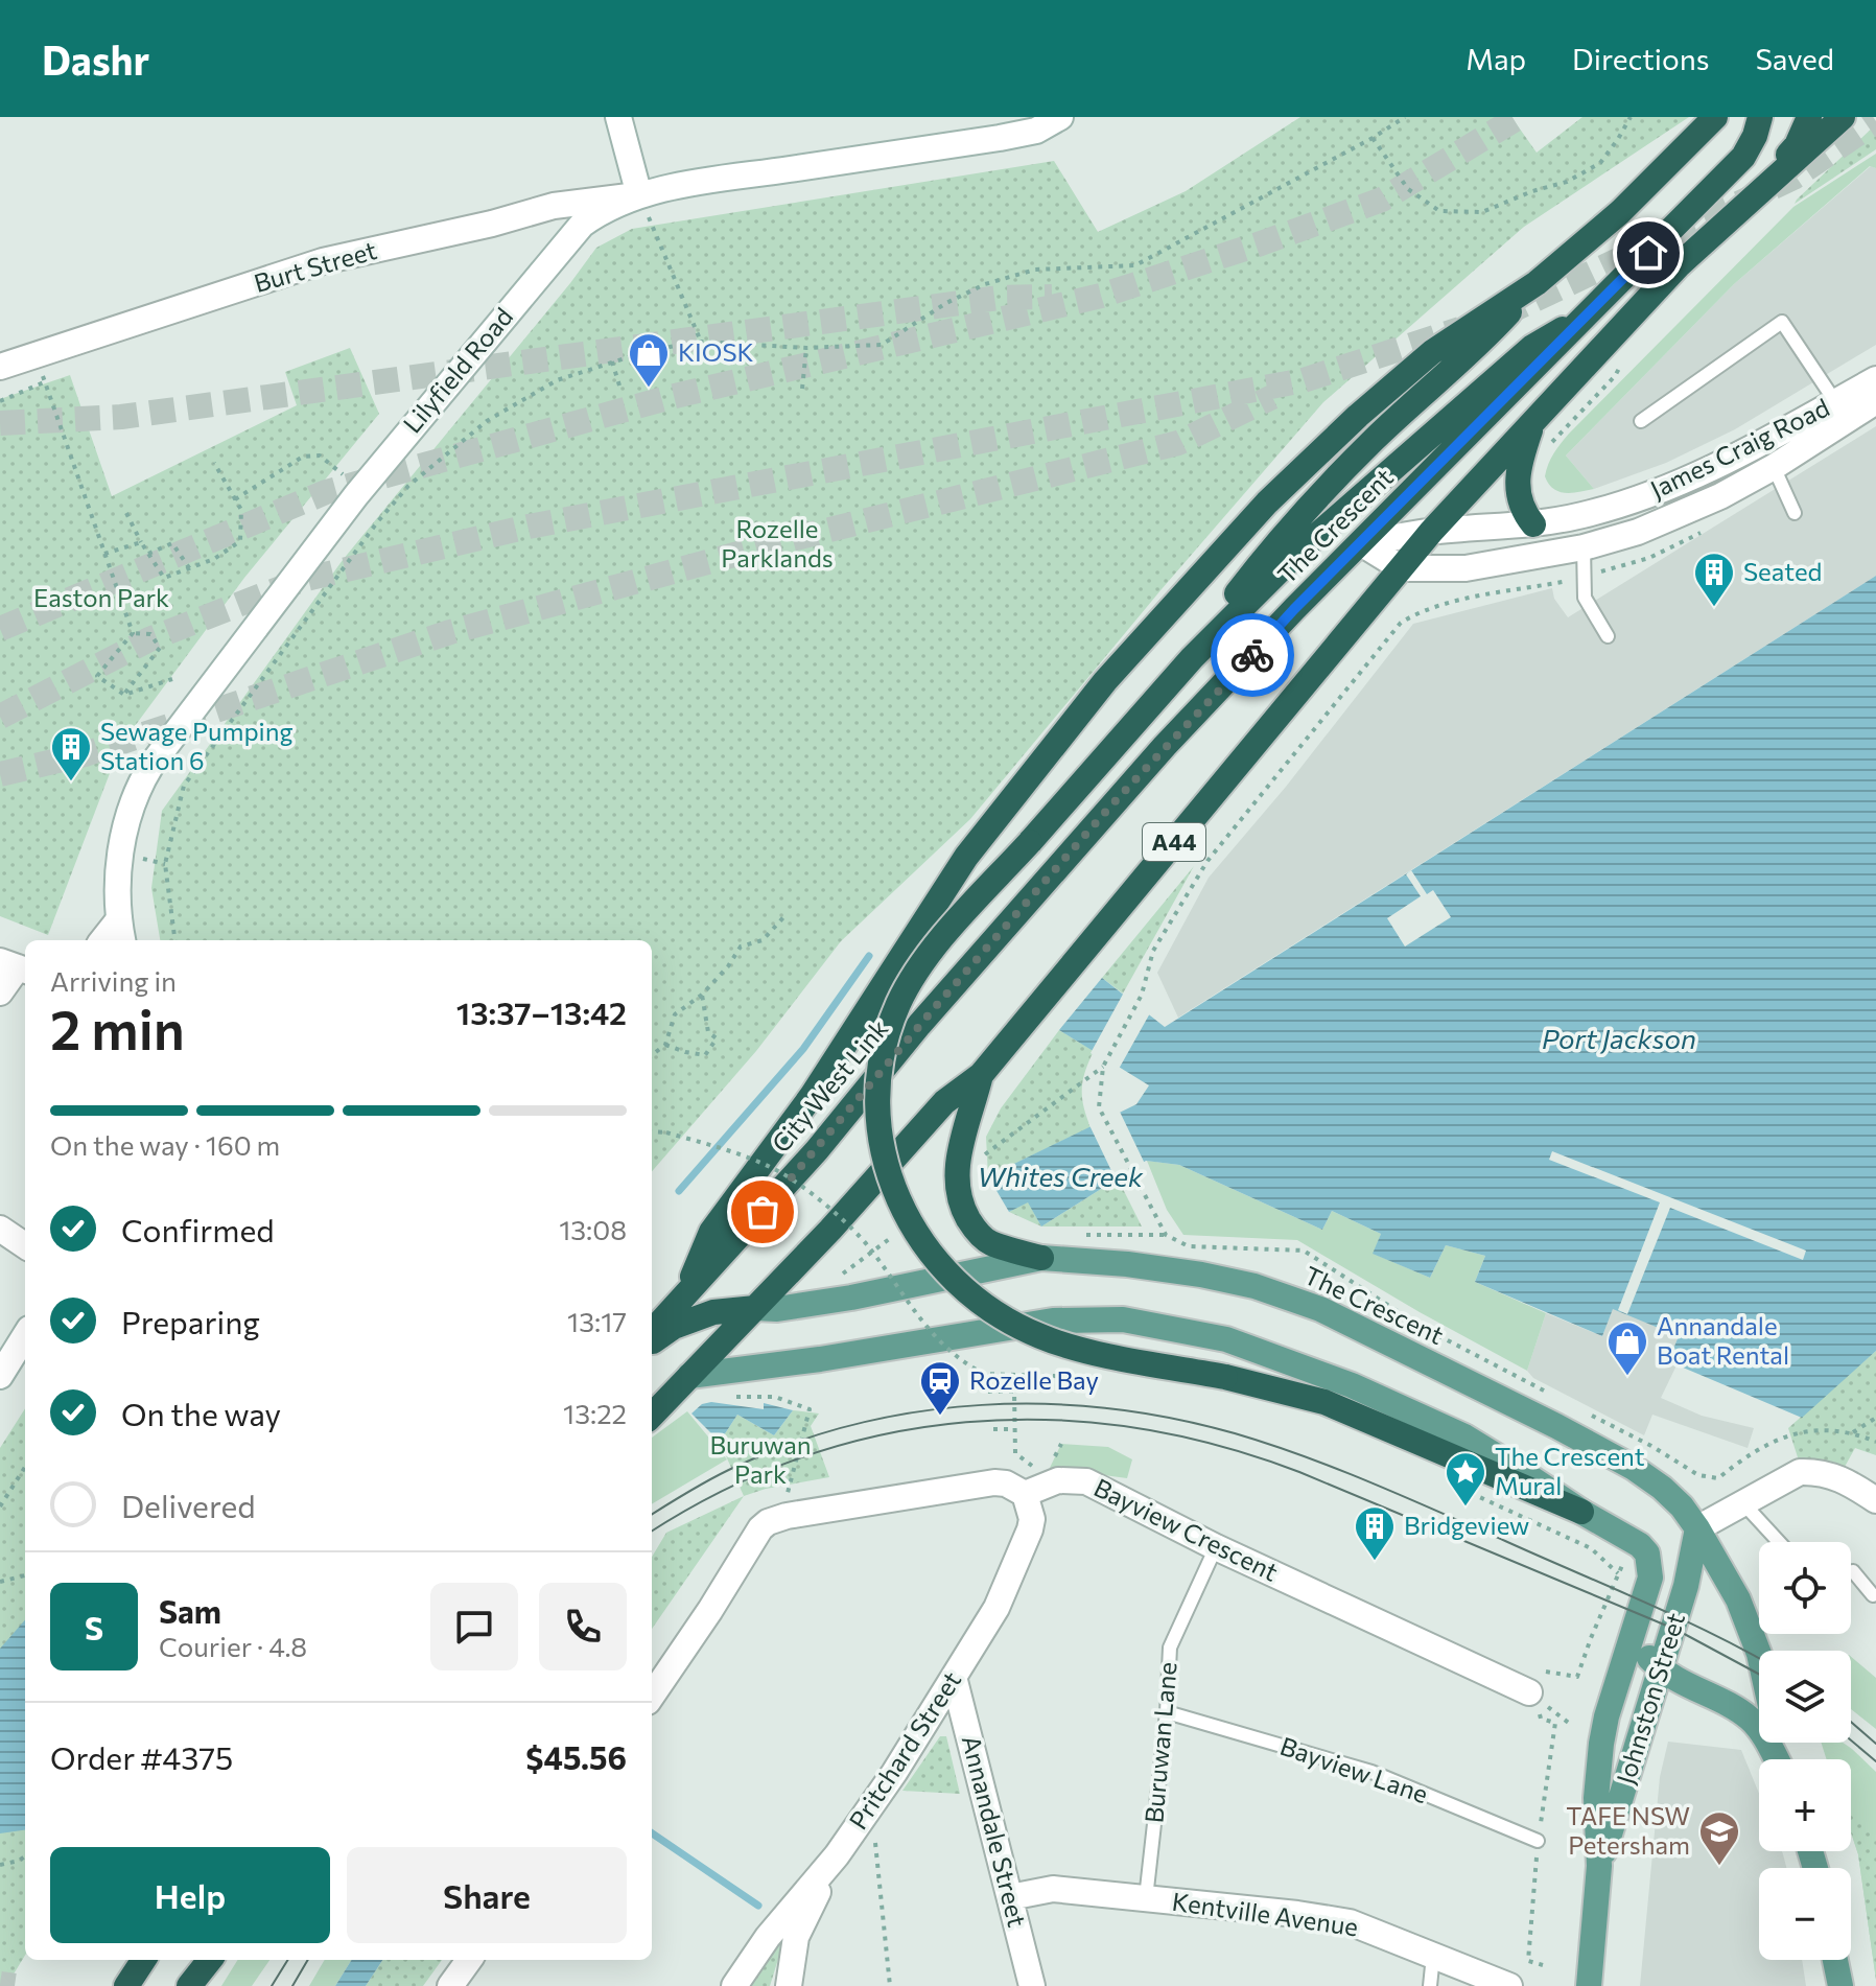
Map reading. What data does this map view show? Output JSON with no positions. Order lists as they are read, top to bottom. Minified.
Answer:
{"streets":{"highway":["The Crescent","A44","City West Link"],"main road":["Johnston Street"],"street":["Burt Street","Lilyfield Road","James Craig Road","Bayview Crescent","Pritchard Street","Annandale Street","Kentville Avenue"],"lane":["Buruwan Lane","Bayview Lane"]},"crossings":[["Burt Street","Lilyfield Road"],["James Craig Road","The Crescent"],["James Craig Road","A44"],["The Crescent","A44"],["The Crescent","City West Link"],["The Crescent","Johnston Street"],["Bayview Crescent","Buruwan Lane"],["Bayview Crescent","Pritchard Street"],["Buruwan Lane","Bayview Lane"],["Buruwan Lane","Kentville Avenue"],["Pritchard Street","Annandale Street"],["Annandale Street","Kentville Avenue"]],"water":["Port Jackson","Whites Creek"],"parks":["Rozelle Parklands","Easton Park","Buruwan Park"],"places":{"shop":["KIOSK","Annandale Boat Rental"],"building":["Seated","Sewage Pumping Station 6","Bridgeview"],"station":["Rozelle Bay"],"place":["The Crescent Mural"],"school or university":["TAFE NSW Petersham"]},"page":{"header":"Dashr","nav":["Map","Directions","Saved"],"heading":["2 min","Arriving in","13:37–13:42"],"panel":["Sam","Courier · 4.8","Order #4375","$45.56"],"bar":"On the way · 160 m","list":[["Confirmed","13:08"],["Preparing","13:17"],["On the way","13:22"],"Delivered"],"map_buttons":["+","−"],"round":"S","buttons":["Help","Share"]}}
